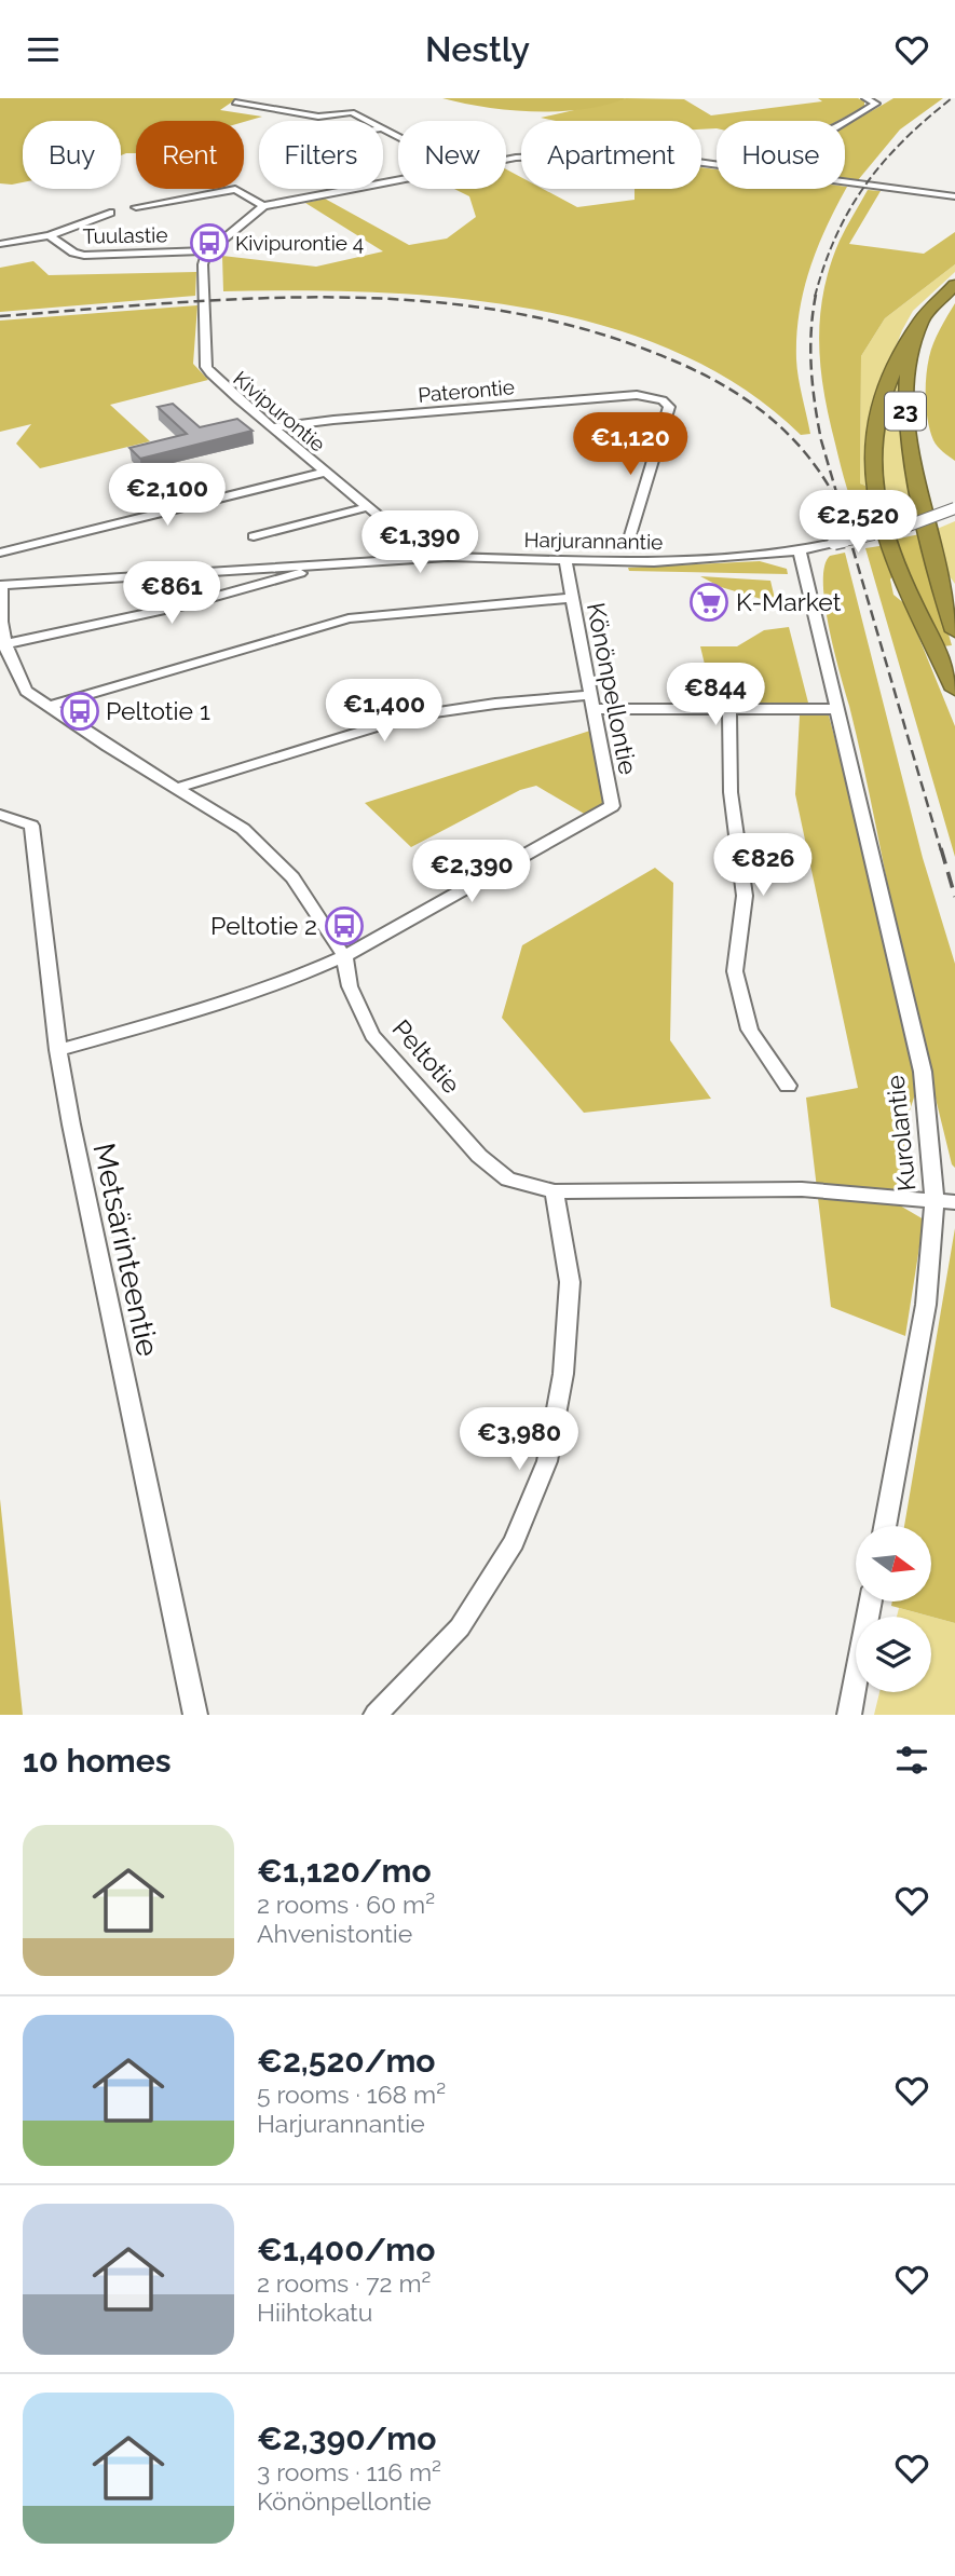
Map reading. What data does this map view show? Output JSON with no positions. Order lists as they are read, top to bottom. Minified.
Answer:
{"streets":{"highway":["23"],"street":["Tuulastie","Paterontie","Kivipurontie","Harjurannantie","Könönpellontie","Peltotie","Kurolantie","Metsärinteentie"]},"crossings":[["Tuulastie","Kivipurontie"],["Paterontie","Kivipurontie"],["Kivipurontie","Harjurannantie"],["Harjurannantie","Könönpellontie"],["Harjurannantie","Peltotie"],["Harjurannantie","Kurolantie"],["Könönpellontie","Peltotie"],["Könönpellontie","Metsärinteentie"],["Peltotie","Kurolantie"]],"places":{"bus stop":["Kivipurontie 4","Peltotie 1","Peltotie 2"],"supermarket":["K-Market"]},"north":"right","page":{"header":"Nestly","chip":["Buy","Rent","Filters","New","Apartment","House"],"price":["€1,120","€2,100","€2,520","€1,390","€861","€844","€1,400","€826","€2,390","€3,980"],"heading":"10 homes","list":[{"name":"€1,120/mo","note":"2 rooms · 60 m² · Ahvenistontie"},{"name":"€2,520/mo","note":"5 rooms · 168 m² · Harjurannantie"},{"name":"€1,400/mo","note":"2 rooms · 72 m² · Hiihtokatu"},{"name":"€2,390/mo","note":"3 rooms · 116 m² · Könönpellontie"}]}}
